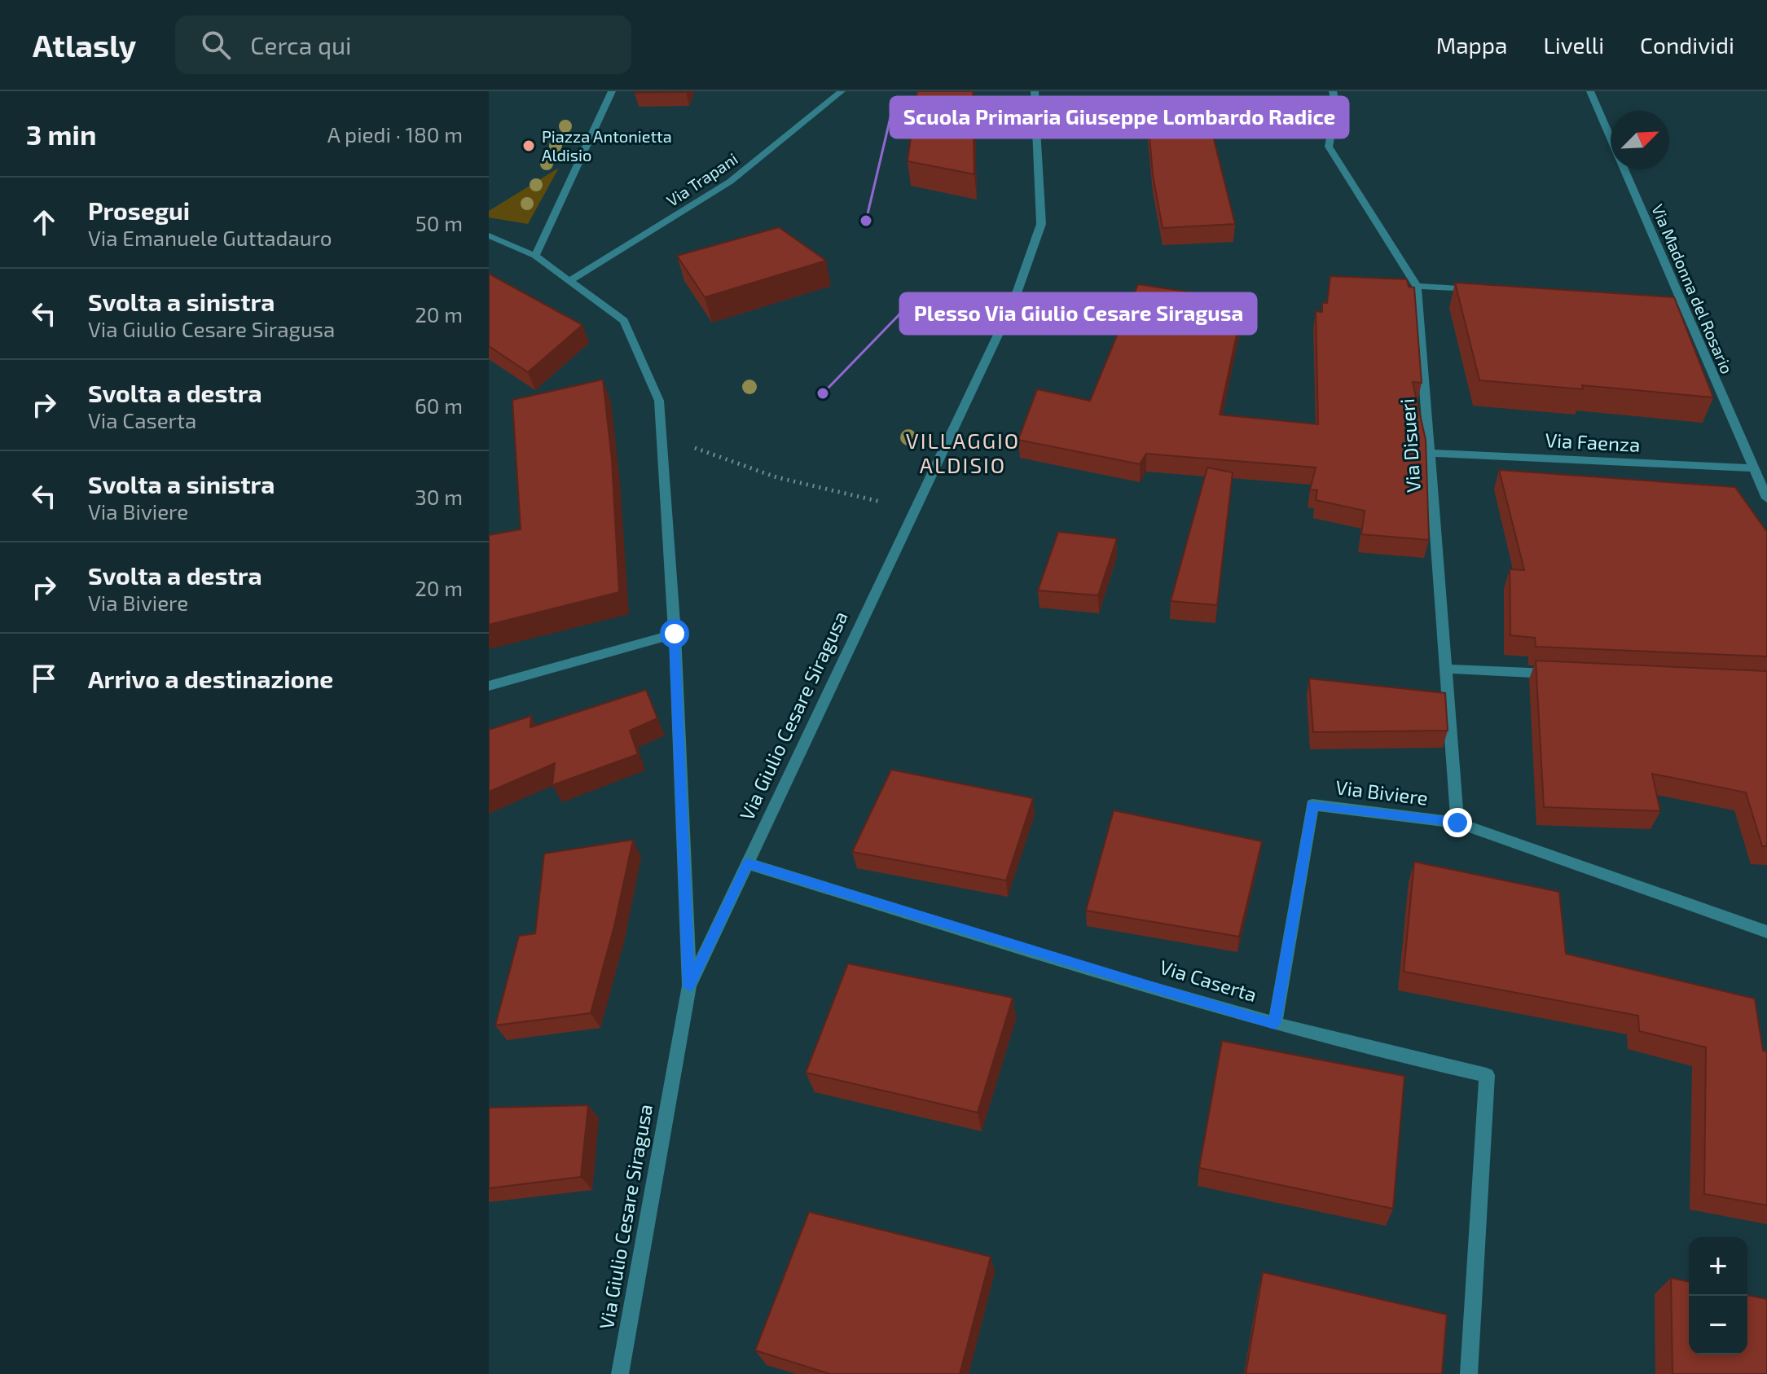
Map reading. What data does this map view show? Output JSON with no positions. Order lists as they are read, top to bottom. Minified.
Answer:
{"streets":{"street":["Via Trapani","Via Madonna del Rosario","Via Faenza","Via Disueri","Via Giulio Cesare Siragusa","Via Biviere","Via Caserta"]},"crossings":[["Via Madonna del Rosario","Via Faenza"],["Via Faenza","Via Disueri"],["Via Disueri","Via Biviere"],["Via Giulio Cesare Siragusa","Via Caserta"],["Via Biviere","Via Caserta"]],"districts":["VILLAGGIO ALDISIO"],"places":["Piazza Antonietta Aldisio","Scuola Primaria Giuseppe Lombardo Radice","Plesso Via Giulio Cesare Siragusa"],"north":"top right","page":{"header":"Atlasly","search":"Cerca qui","nav":["Mappa","Livelli","Condividi"],"heading":["3 min","A piedi · 180 m"],"list":[["Prosegui","Via Emanuele Guttadauro","50 m"],["Svolta a sinistra","Via Giulio Cesare Siragusa","20 m"],["Svolta a destra","Via Caserta","60 m"],["Svolta a sinistra","Via Biviere","30 m"],["Svolta a destra","Via Biviere","20 m"],"Arrivo a destinazione"],"map_buttons":["+","−"]}}
